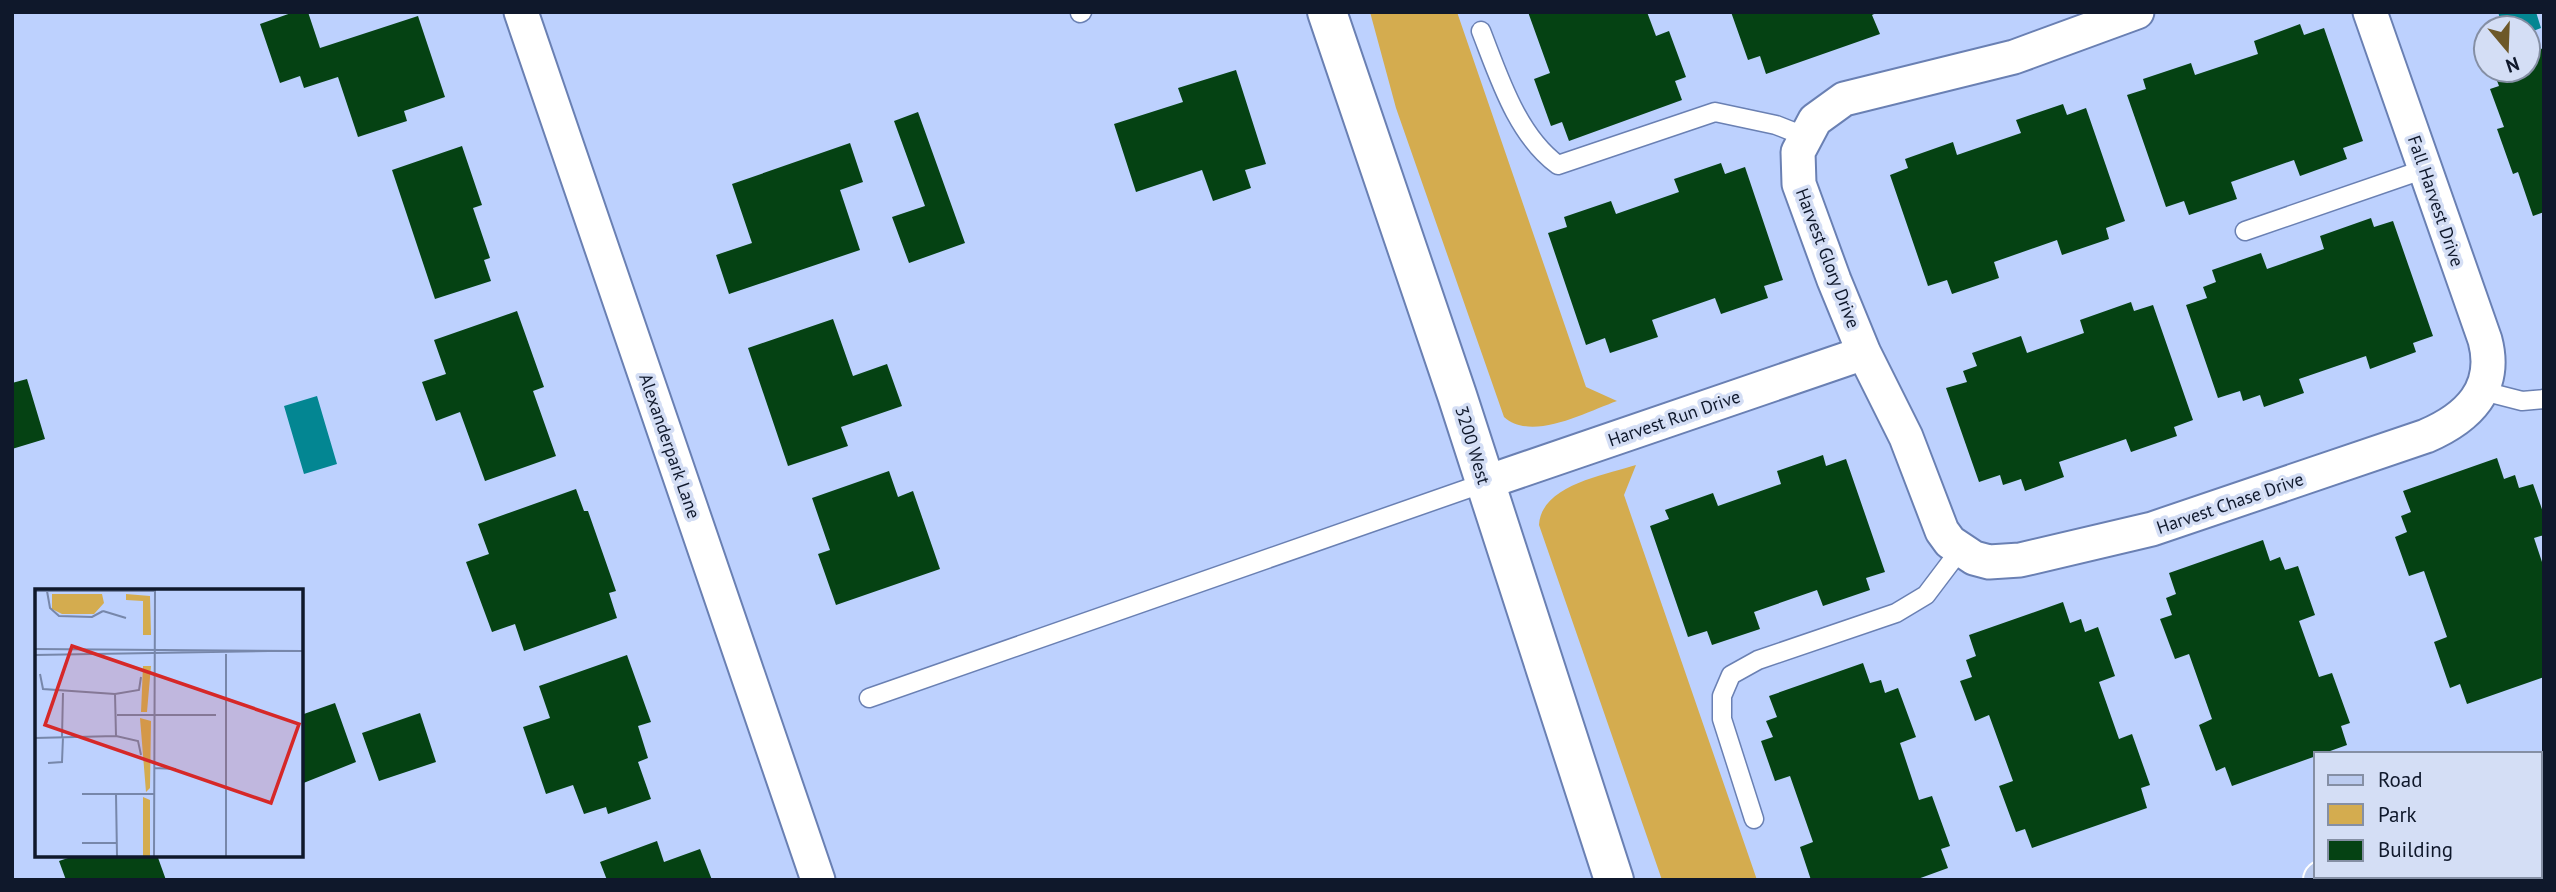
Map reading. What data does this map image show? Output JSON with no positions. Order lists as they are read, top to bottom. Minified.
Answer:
{"streets":{"street":["Fall Harvest Drive","Harvest Glory Drive","Harvest Run Drive","3200 West","Alexanderpark Lane","Harvest Chase Drive"]},"crossings":[["Fall Harvest Drive","Harvest Chase Drive"],["Harvest Glory Drive","Harvest Run Drive"],["Harvest Glory Drive","Harvest Chase Drive"],["Harvest Run Drive","3200 West"]],"legend":["Road","Park","Building"],"north":"bottom"}
